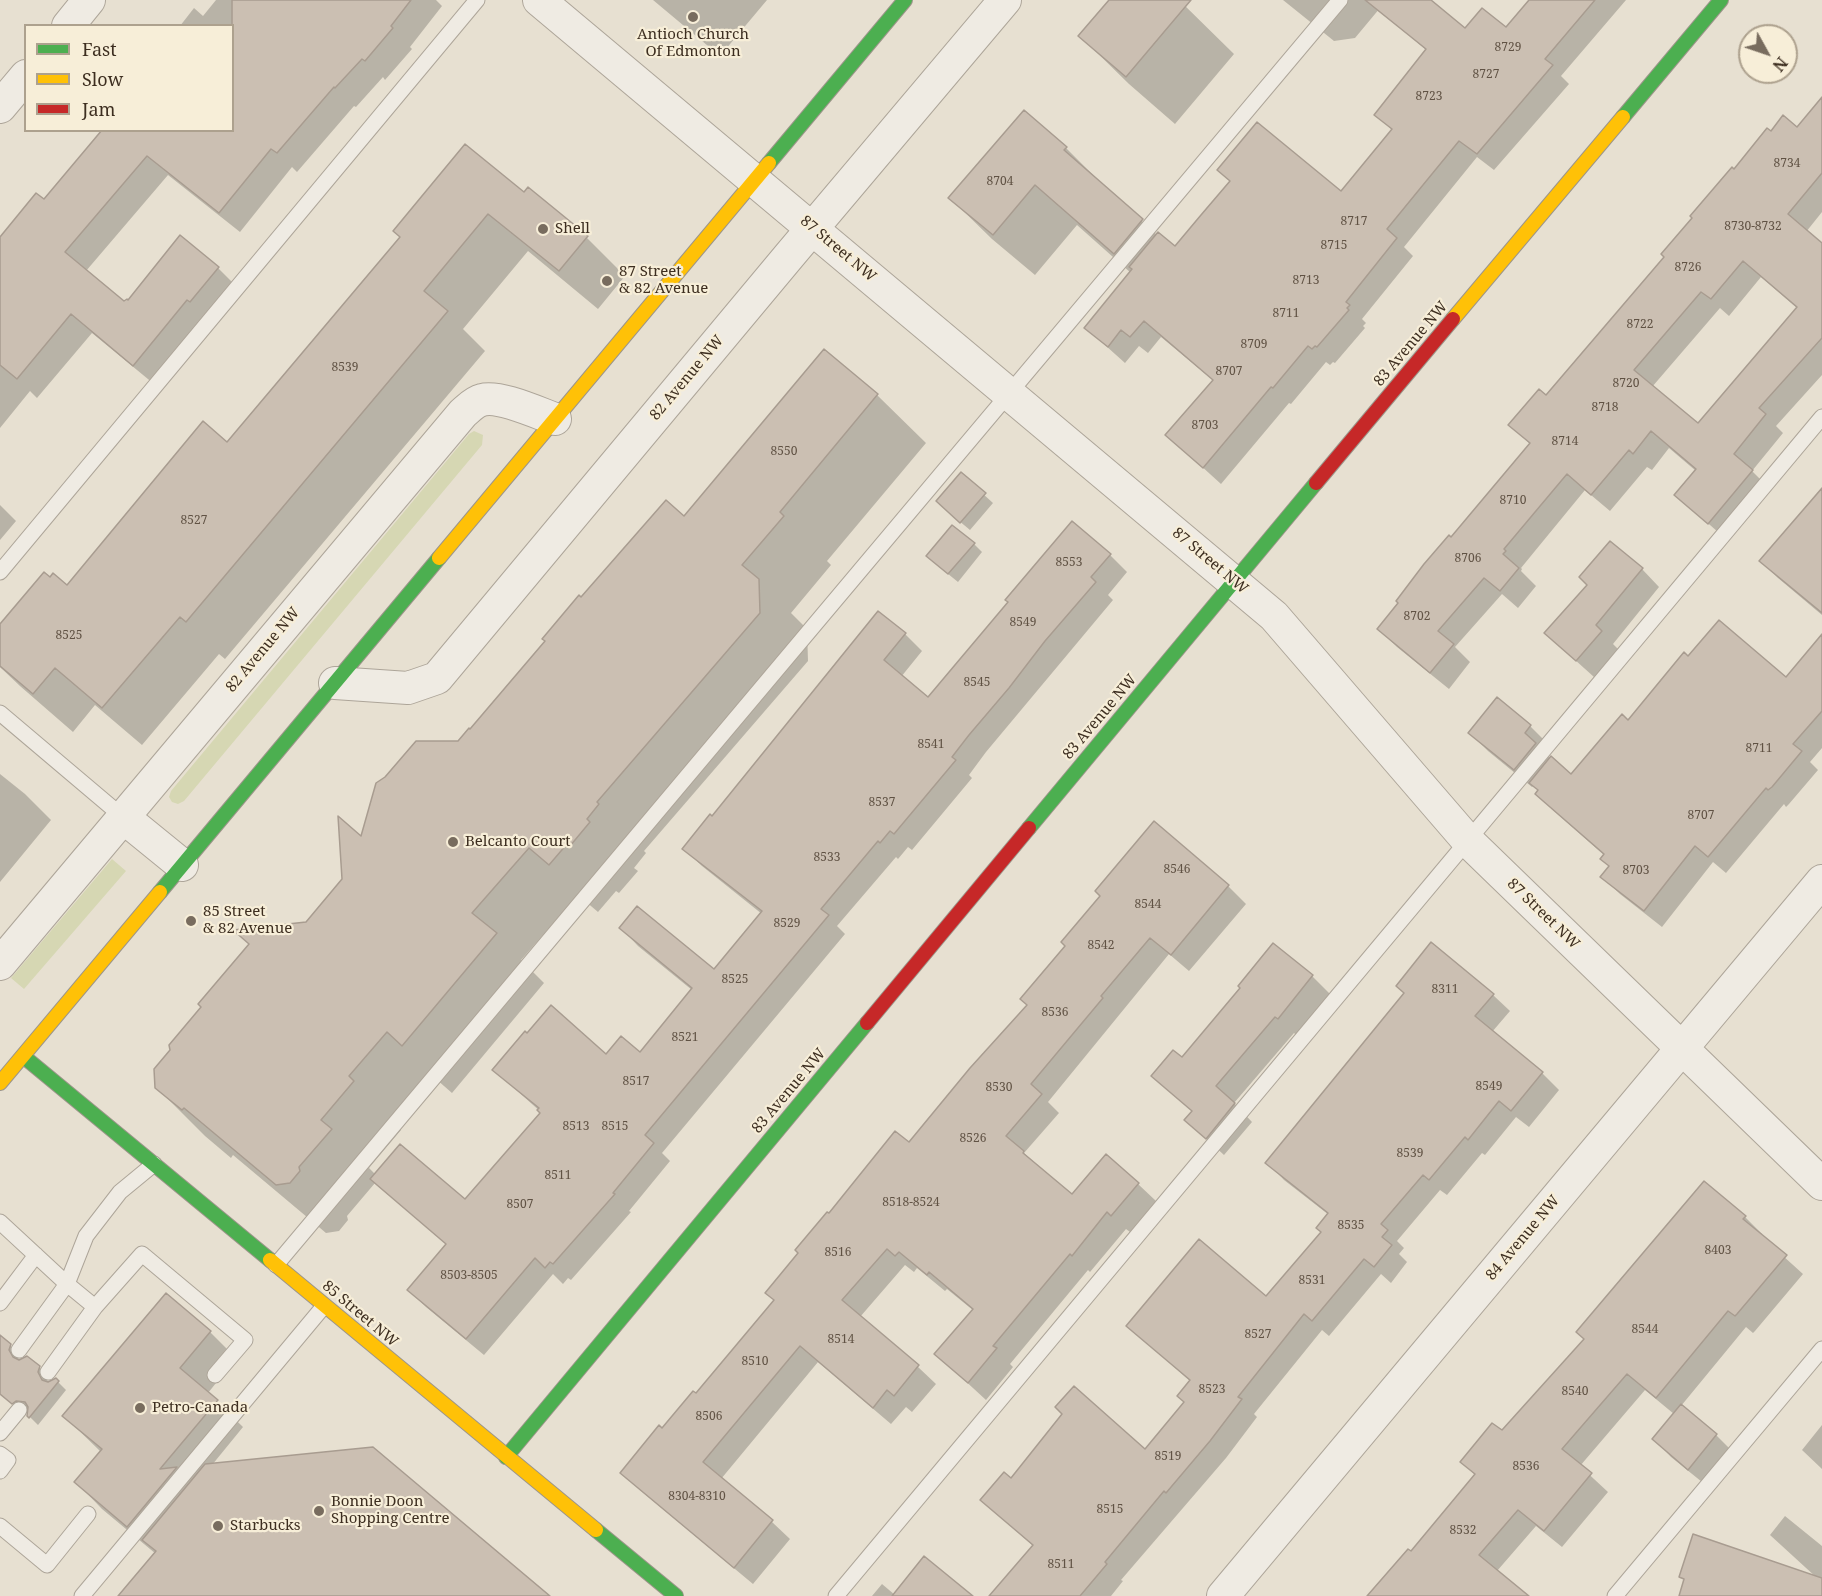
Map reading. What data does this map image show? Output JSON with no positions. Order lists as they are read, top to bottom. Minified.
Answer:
{"streets":{"street":["87 Street NW","83 Avenue NW","82 Avenue NW","84 Avenue NW","85 Street NW"]},"crossings":[["87 Street NW","83 Avenue NW"],["87 Street NW","82 Avenue NW"],["87 Street NW","84 Avenue NW"],["83 Avenue NW","85 Street NW"]],"places":["Antioch Church Of Edmonton","Shell","87 Street & 82 Avenue","Belcanto Court","85 Street & 82 Avenue","Petro-Canada","Bonnie Doon Shopping Centre","Starbucks"],"house_numbers":["8729","8727","8723","8734","8704","8717","8730-8732","8715","8726","8713","8711","8722","8709","8539","8707","8720","8718","8703","8714","8550","8710","8527","8706","8553","8702","8549","8525","8545","8541","8711","8537","8707","8533","8546","8703","8544","8529","8542","8525","8311","8536","8521","8517","8549","8530","8513","8515","8526","8539","8511","8518-8524","8507","8535","8403","8516","8503-8505","8531","8544","8527","8514","8510","8523","8540","8506","8519","8536","8304-8310","8515","8532","8511"],"legend":["Fast","Slow","Jam"],"north":"bottom right"}
